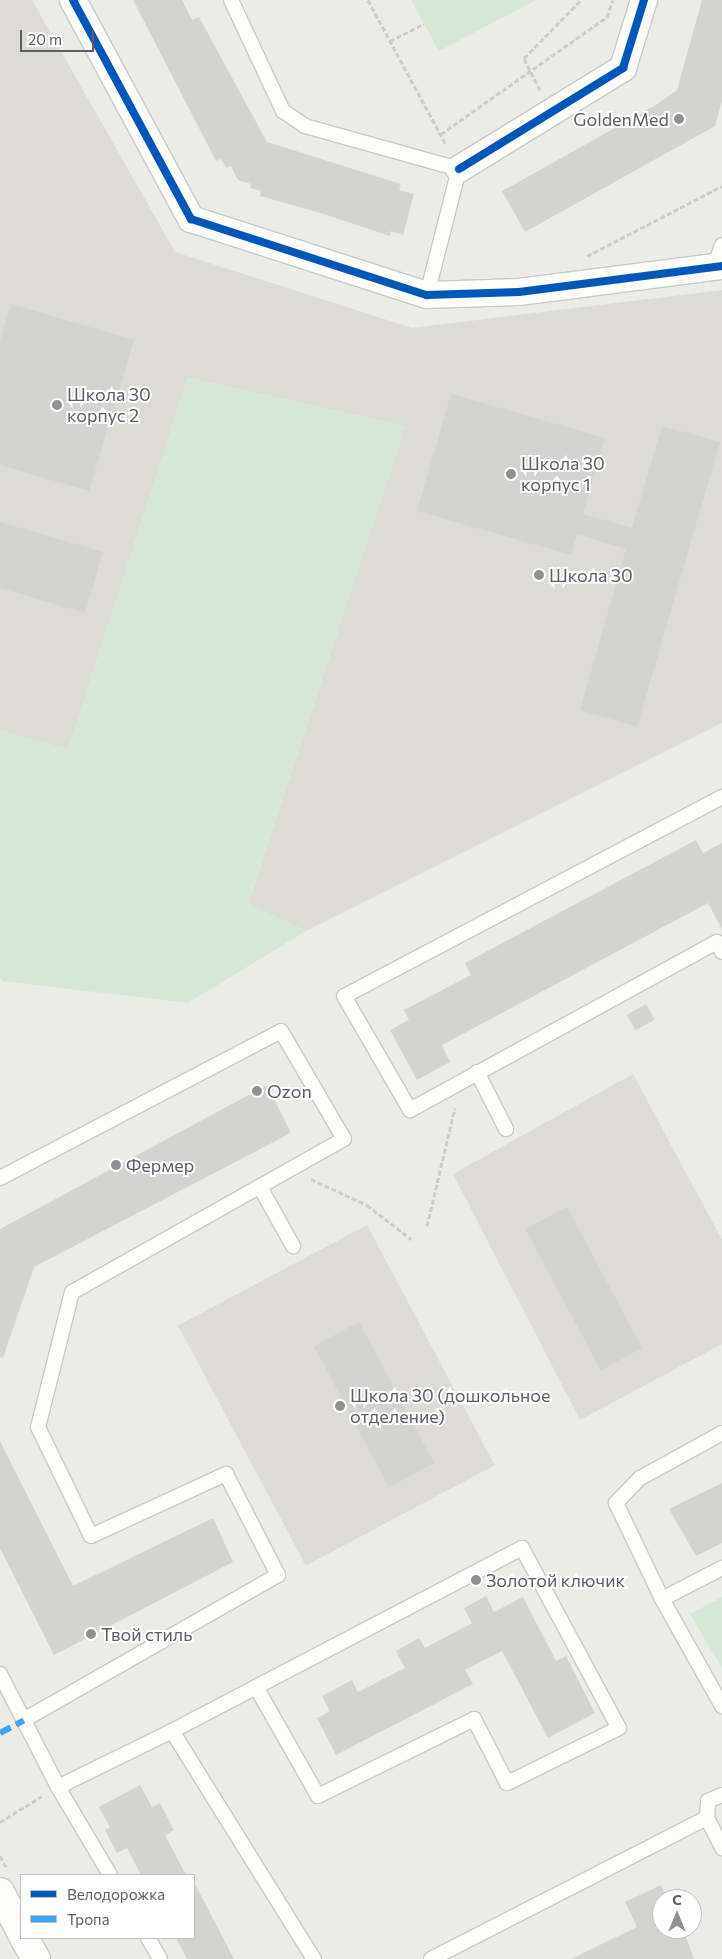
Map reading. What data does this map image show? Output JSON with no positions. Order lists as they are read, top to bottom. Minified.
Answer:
{"places":["GoldenMed","Школа 30 корпус 2","Школа 30 корпус 1","Школа 30","Ozon","Фермер","Школа 30 (дошкольное отделение)","Золотой ключик","Твой стиль"],"legend":["Велодорожка","Тропа"],"scale_bar":"20 m","north":"top"}
